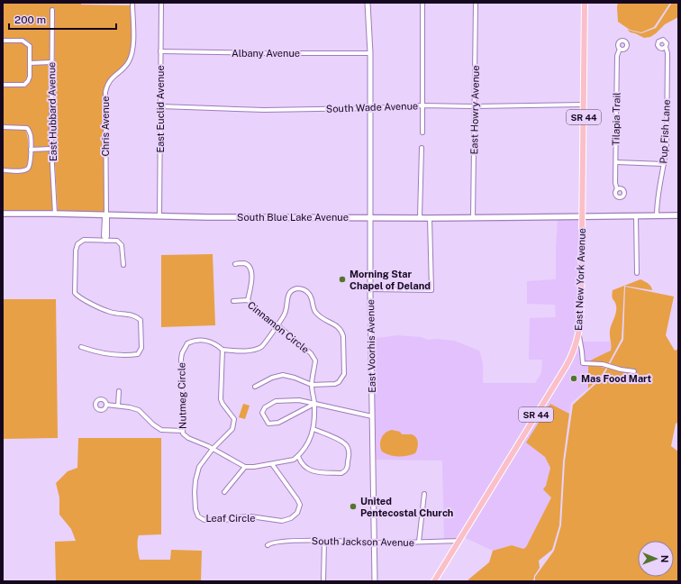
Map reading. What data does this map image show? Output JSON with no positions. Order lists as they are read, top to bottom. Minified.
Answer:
{"streets":{"main road":["SR 44","South Blue Lake Avenue","East New York Avenue"],"street":["Albany Avenue","South Wade Avenue","East Euclid Avenue","East Howry Avenue","East Hubbard Avenue","Tilapia Trail","Chris Avenue","Pup Fish Lane","Cinnamon Circle","East Voorhis Avenue","Nutmeg Circle","Leaf Circle","South Jackson Avenue"]},"crossings":[["Albany Avenue","East Euclid Avenue"],["Albany Avenue","East Voorhis Avenue"],["South Wade Avenue","East Euclid Avenue"],["South Wade Avenue","East Howry Avenue"],["South Wade Avenue","East New York Avenue"],["South Wade Avenue","East Voorhis Avenue"],["East Euclid Avenue","South Blue Lake Avenue"],["East Howry Avenue","South Blue Lake Avenue"],["East Hubbard Avenue","South Blue Lake Avenue"],["Chris Avenue","South Blue Lake Avenue"],["Pup Fish Lane","South Blue Lake Avenue"],["South Blue Lake Avenue","East New York Avenue"],["South Blue Lake Avenue","East Voorhis Avenue"],["East New York Avenue","South Jackson Avenue"],["East Voorhis Avenue","South Jackson Avenue"],["Nutmeg Circle","Leaf Circle"]],"places":["Morning Star Chapel of Deland","Mas Food Mart","United Pentecostal Church"],"scale_bar":"200 m","north":"right"}
